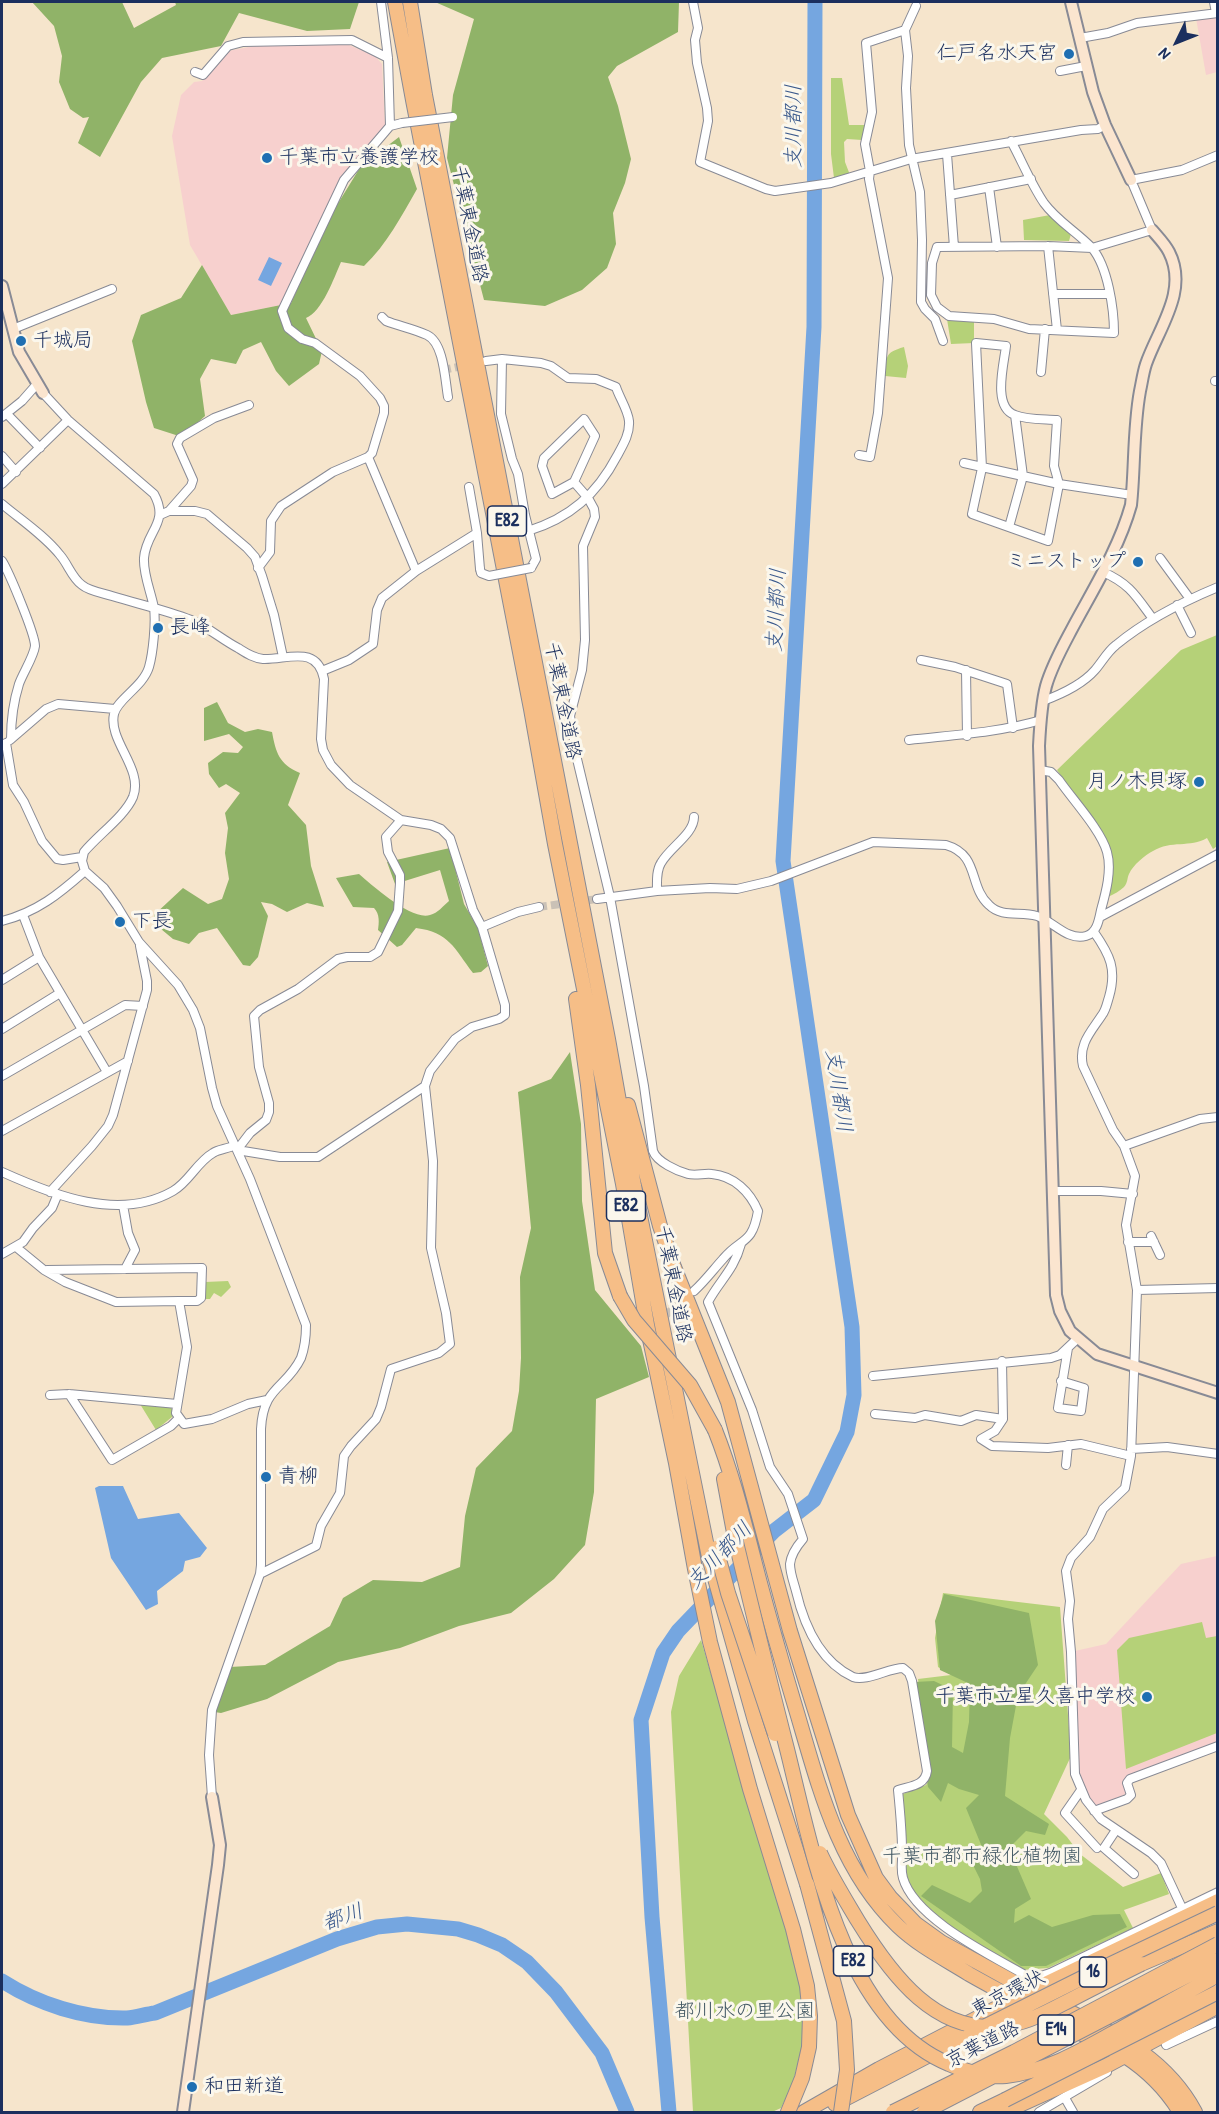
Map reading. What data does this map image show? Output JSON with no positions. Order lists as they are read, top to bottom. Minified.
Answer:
{"streets":{"highway":["千葉東金道路","E82","16","東京環状","E14","京葉道路"]},"crossings":[["千葉東金道路","E82"]],"water":["支川都川","都川"],"parks":["千葉市都市緑化植物園","都川水の里公園"],"places":["仁戸名水天宮","千葉市立養護学校","千城局","ミニストップ","長峰","月ノ木貝塚","下長","青柳","千葉市立星久喜中学校","和田新道"],"north":"bottom left"}
